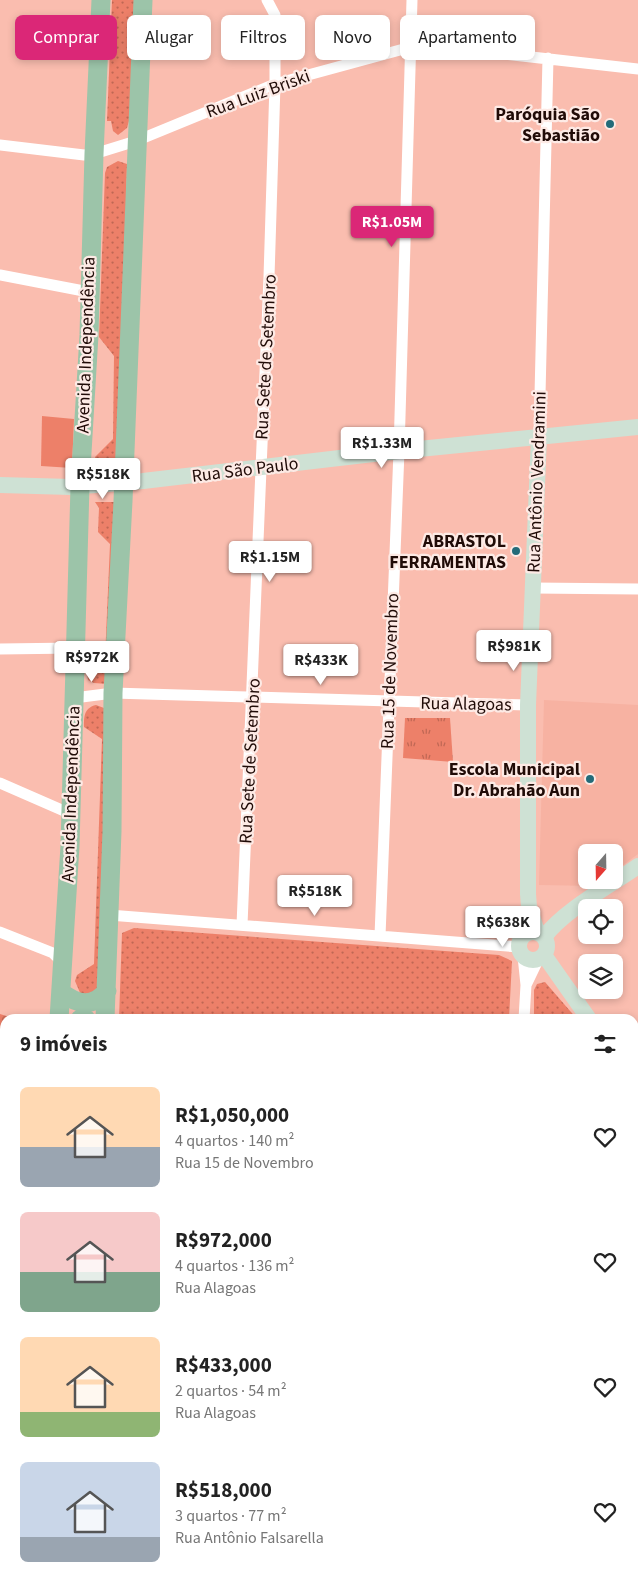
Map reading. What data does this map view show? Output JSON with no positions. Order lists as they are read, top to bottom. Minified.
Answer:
{"streets":{"main road":["Avenida Independência"],"street":["Rua Luiz Briski","Rua Sete de Setembro","Rua São Paulo","Rua Antônio Vendramini","Rua 15 de Novembro","Rua Alagoas"]},"crossings":[["Rua Luiz Briski","Avenida Independência"],["Rua Luiz Briski","Rua Sete de Setembro"],["Rua Luiz Briski","Rua Antônio Vendramini"],["Avenida Independência","Rua São Paulo"],["Avenida Independência","Rua Alagoas"],["Rua Sete de Setembro","Rua São Paulo"],["Rua Sete de Setembro","Rua Alagoas"],["Rua São Paulo","Rua Antônio Vendramini"],["Rua São Paulo","Rua 15 de Novembro"],["Rua Antônio Vendramini","Rua Alagoas"],["Rua 15 de Novembro","Rua Alagoas"]],"places":["Paróquia São Sebastião","ABRASTOL FERRAMENTAS","Escola Municipal Dr. Abrahão Aun"],"north":"bottom","page":{"chip":["Comprar","Alugar","Filtros","Novo","Apartamento"],"price":["R$1.05M","R$1.33M","R$518K","R$1.15M","R$981K","R$972K","R$433K","R$518K","R$638K"],"heading":"9 imóveis","list":[{"name":"R$1,050,000","note":"4 quartos · 140 m² · Rua 15 de Novembro"},{"name":"R$972,000","note":"4 quartos · 136 m² · Rua Alagoas"},{"name":"R$433,000","note":"2 quartos · 54 m² · Rua Alagoas"},{"name":"R$518,000","note":"3 quartos · 77 m² · Rua Antônio Falsarella"}]}}
